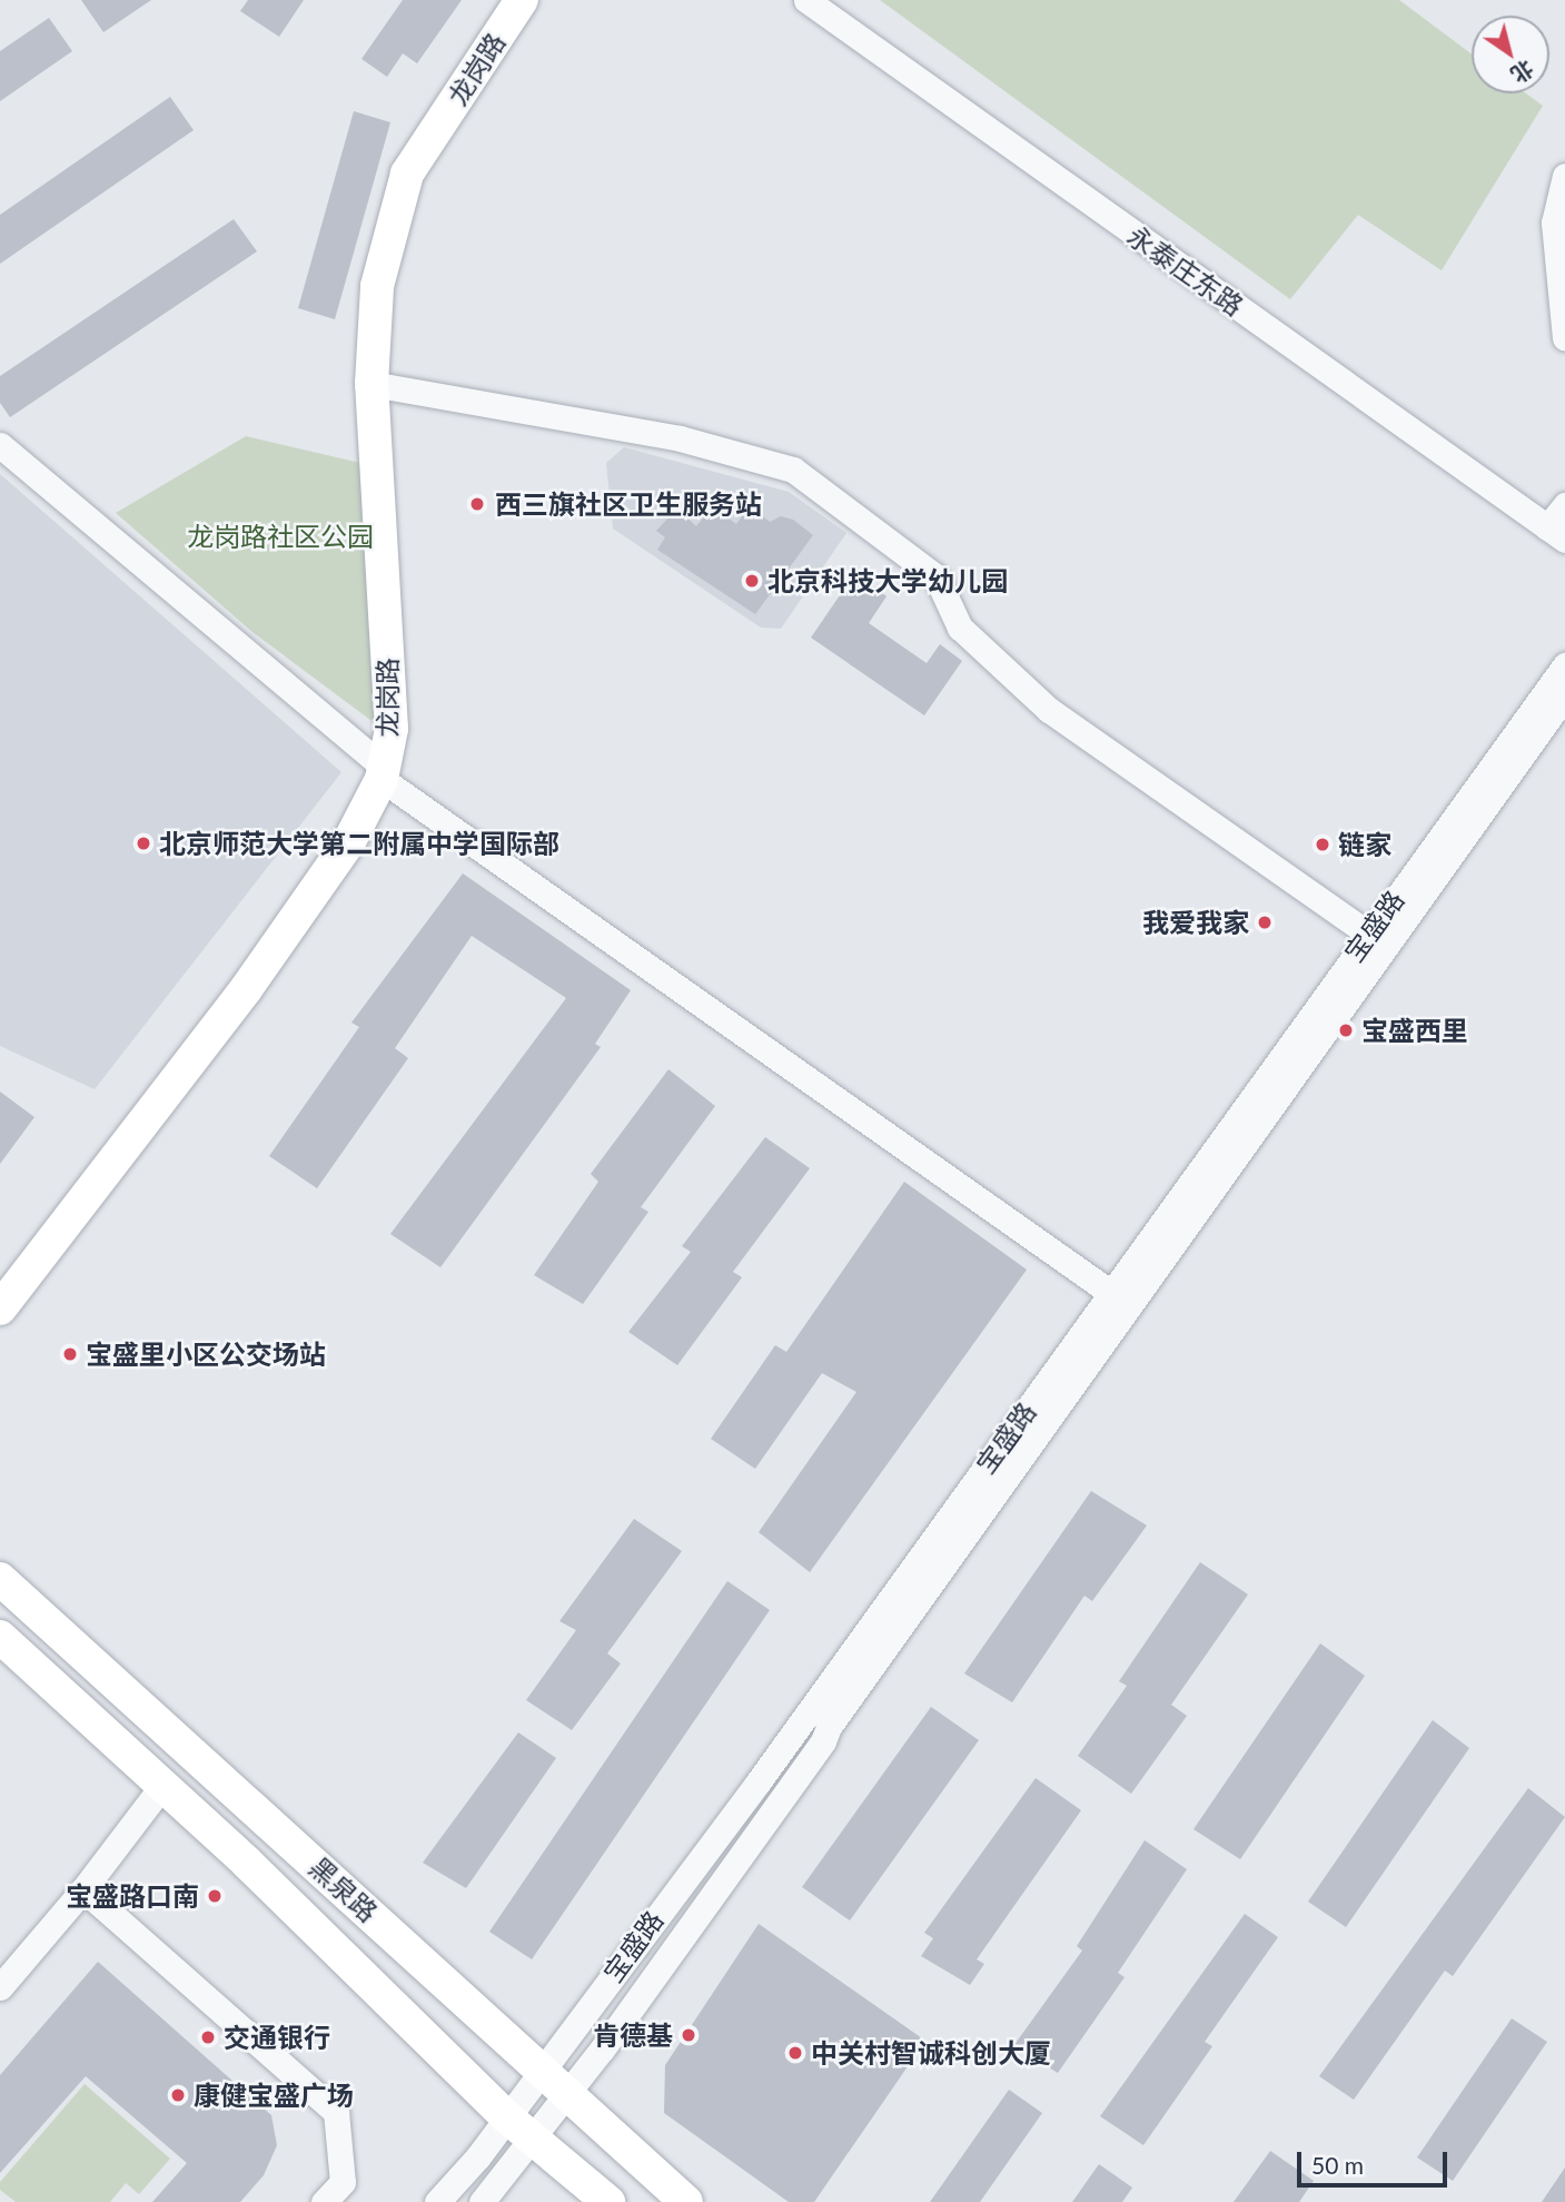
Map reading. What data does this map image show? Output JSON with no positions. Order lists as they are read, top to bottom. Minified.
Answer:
{"streets":{"main road":["龙岗路","黑泉路"],"street":["永泰庄东路","宝盛路"]},"crossings":[["宝盛路","黑泉路"]],"parks":["龙岗路社区公园"],"places":["西三旗社区卫生服务站","北京科技大学幼儿园","北京师范大学第二附属中学国际部","链家","我爱我家","宝盛西里","宝盛里小区公交场站","宝盛路口南","肯德基","交通银行","中关村智诚科创大厦","康健宝盛广场"],"scale_bar":"50 m","north":"bottom right"}
